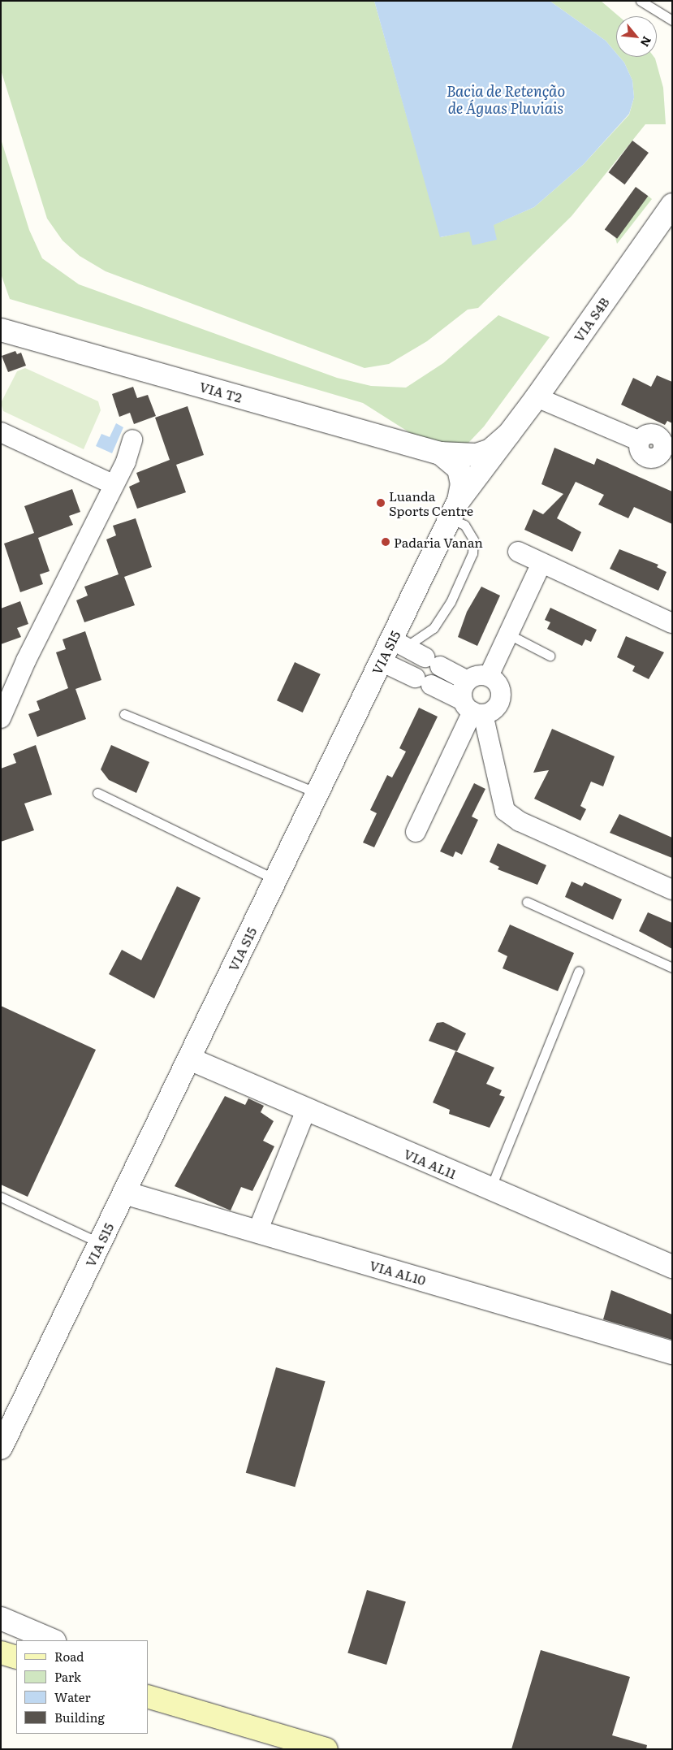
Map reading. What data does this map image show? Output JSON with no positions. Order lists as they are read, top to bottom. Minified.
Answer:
{"streets":{"street":["VIA S4B","VIA T2","VIA S15","VIA AL11","VIA AL10"]},"crossings":[["VIA S4B","VIA T2"],["VIA S4B","VIA S15"],["VIA T2","VIA S15"],["VIA S15","VIA AL11"],["VIA S15","VIA AL10"]],"water":["Bacia de Retenção de Águas Pluviais"],"places":["Luanda Sports Centre","Padaria Vanan"],"legend":["Road","Park","Water","Building"],"north":"bottom right"}
